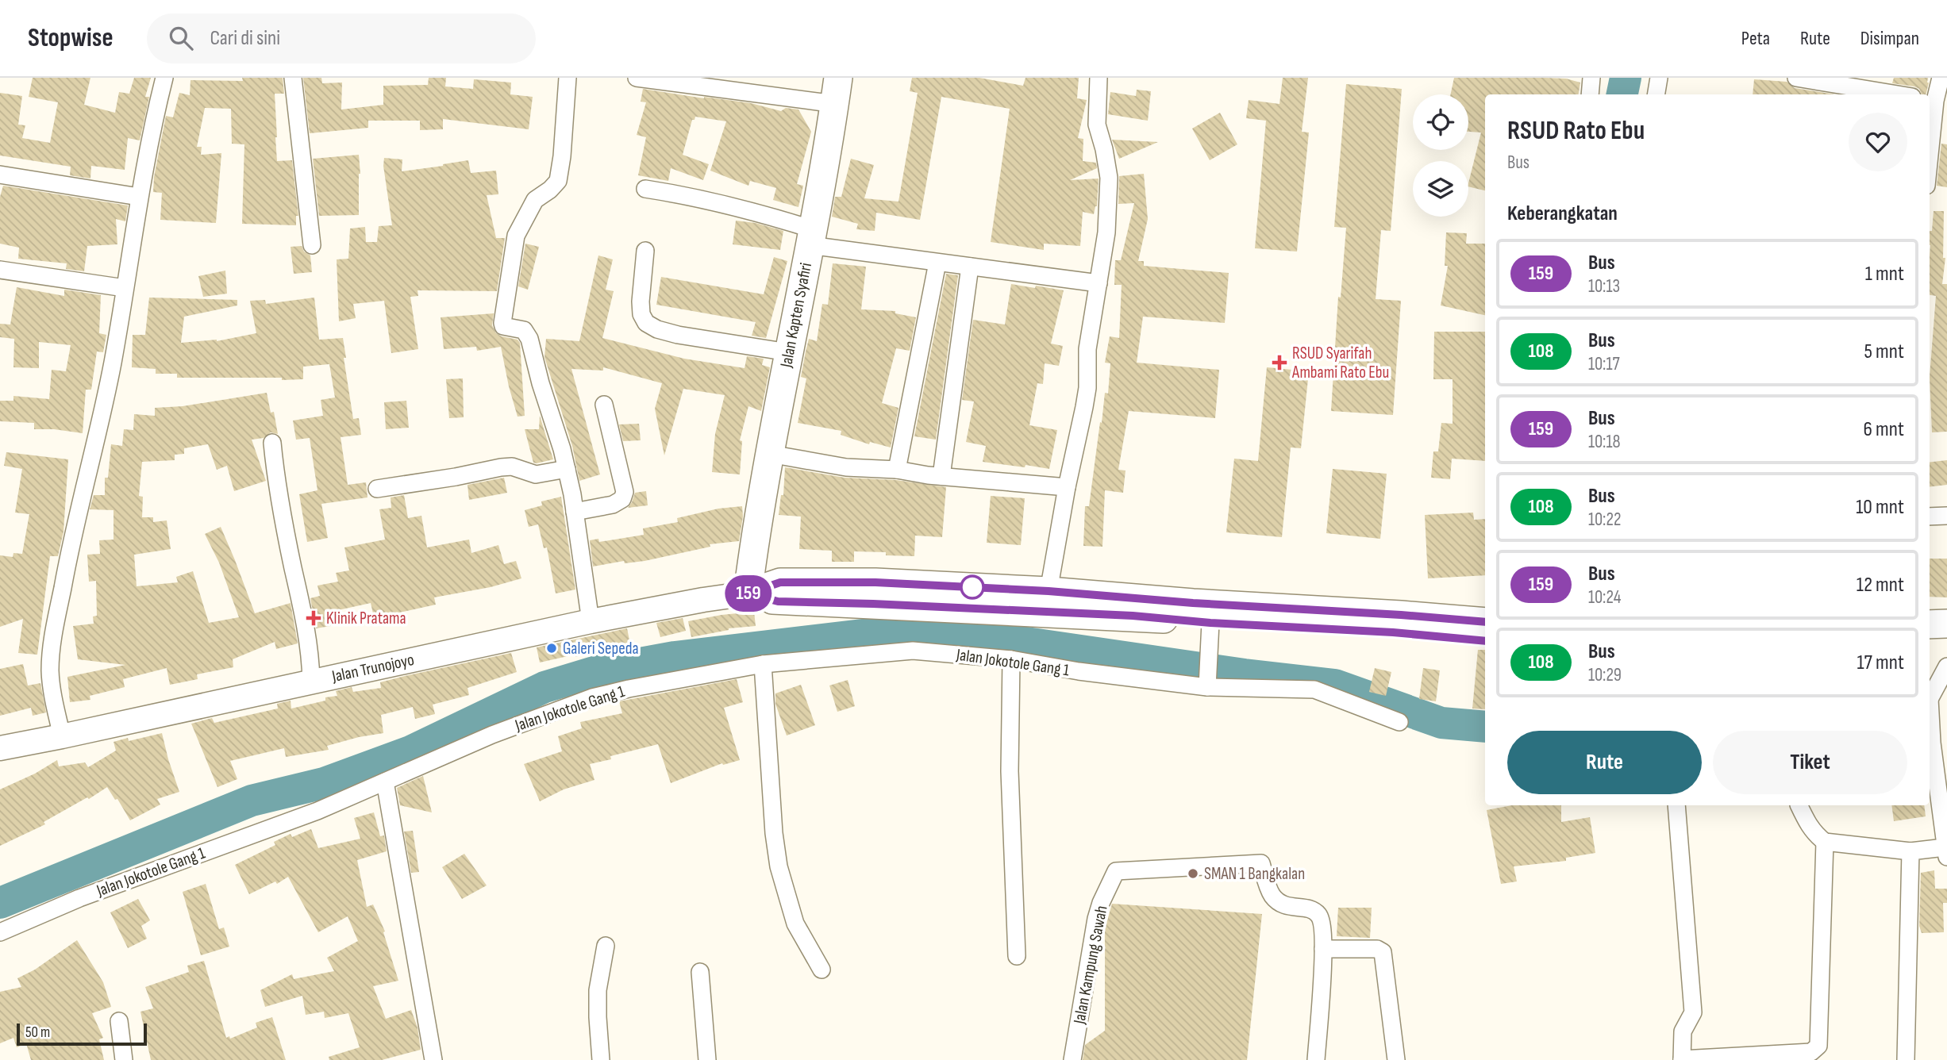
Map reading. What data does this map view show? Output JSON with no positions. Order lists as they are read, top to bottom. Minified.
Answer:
{"streets":{"highway":["Jalan Kapten Syafiri"],"main road":["Jalan Trunojoyo"],"street":["Jalan Jokotole Gang 1","Jalan Kampung Sawah"]},"crossings":[["Jalan Kapten Syafiri","Jalan Trunojoyo"]],"places":{"health":["RSUD Syarifah Ambami Rato Ebu","Klinik Pratama"],"other":["Galeri Sepeda","SMAN 1 Bangkalan"]},"lines":["bus line 159"],"scale_bar":"50 m","page":{"header":"Stopwise","search":"Cari di sini","nav":["Peta","Rute","Disimpan"],"on_map":"159","heading":[["RSUD Rato Ebu","Bus"],"Keberangkatan"],"list":[{"mark":"159","name":"Bus","note":"10:13","value":"1 mnt"},{"mark":"108","name":"Bus","note":"10:17","value":"5 mnt"},{"mark":"159","name":"Bus","note":"10:18","value":"6 mnt"},{"mark":"108","name":"Bus","note":"10:22","value":"10 mnt"},{"mark":"159","name":"Bus","note":"10:24","value":"12 mnt"},{"mark":"108","name":"Bus","note":"10:29","value":"17 mnt"}],"buttons":["Rute","Tiket"],"scale":"50 m"}}
